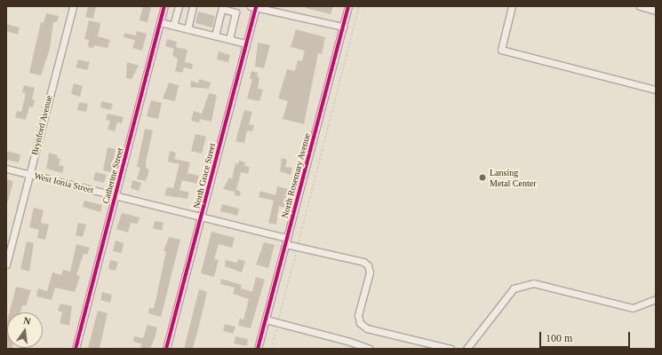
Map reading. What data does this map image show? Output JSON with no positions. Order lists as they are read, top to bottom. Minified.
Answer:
{"streets":{"street":["Brynford Avenue","Catherine Street","North Grace Street","North Rosemary Avenue","West Ionia Street"]},"crossings":[["Brynford Avenue","West Ionia Street"],["Catherine Street","West Ionia Street"],["North Grace Street","West Ionia Street"],["North Rosemary Avenue","West Ionia Street"]],"places":["Lansing Metal Center"],"scale_bar":"100 m","north":"top"}
